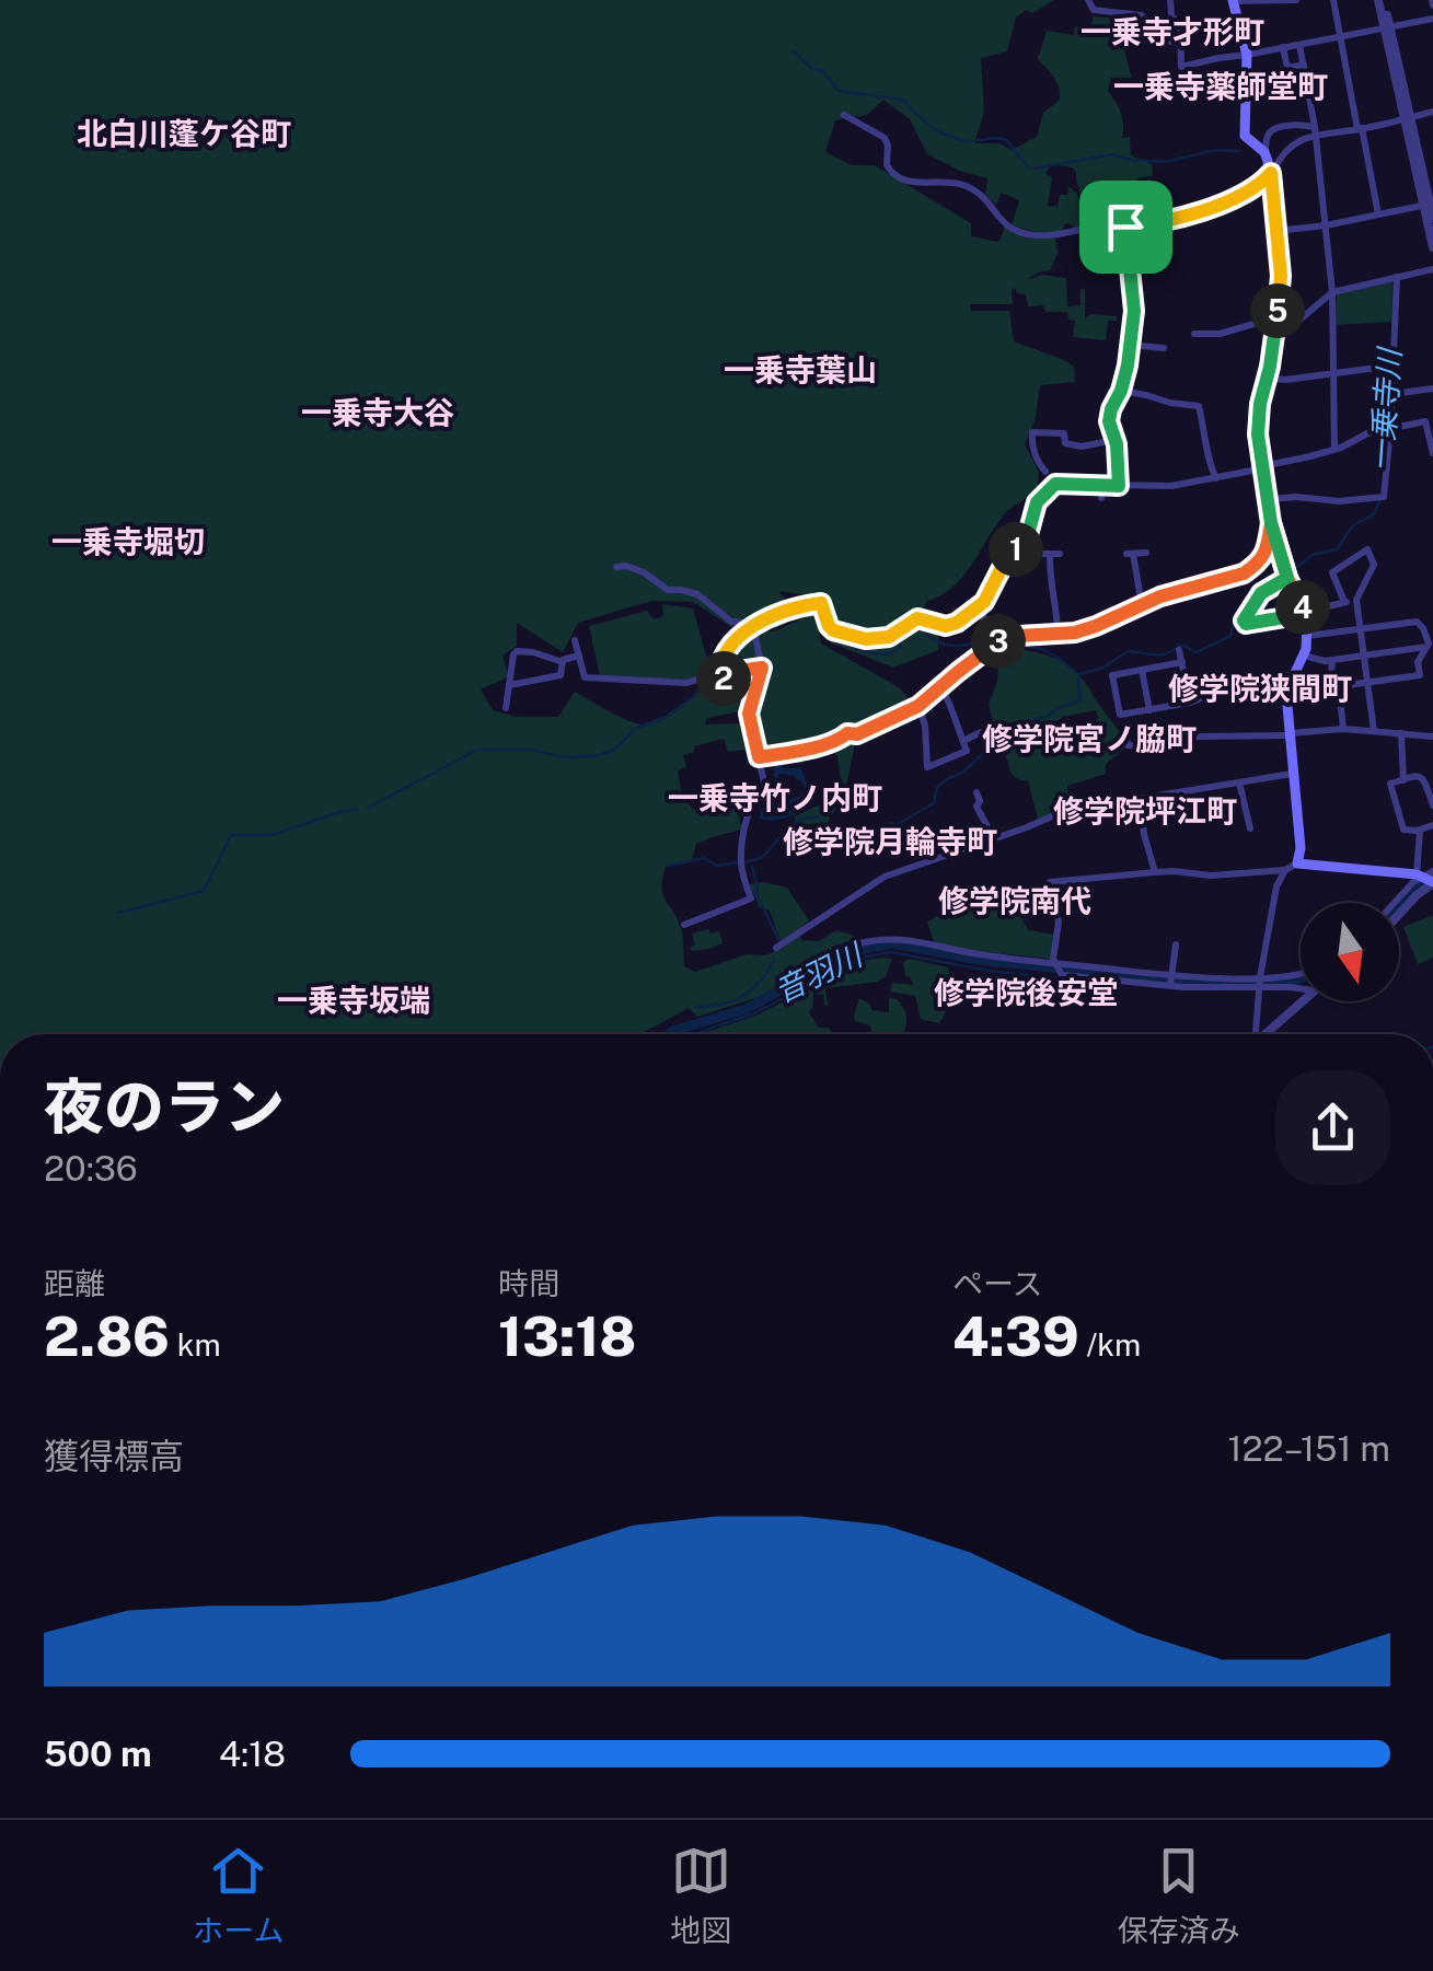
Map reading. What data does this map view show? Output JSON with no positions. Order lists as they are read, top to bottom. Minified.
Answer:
{"districts":["一乗寺才形町","一乗寺薬師堂町","北白川蓬ケ谷町","一乗寺葉山","一乗寺大谷","一乗寺堀切","修学院狭間町","修学院宮ノ脇町","一乗寺竹ノ内町","修学院坪江町","修学院月輪寺町","修学院南代","修学院後安堂","一乗寺坂端"],"water":["一乗寺川","音羽川"],"north":"bottom","page":{"pins":["5","1","4","3","2"],"heading":["夜のラン","20:36"],"stats":[["距離","2.86 km"],["時間","13:18"],["ペース","4:39 /km"]],"chart":["獲得標高","122–151 m"],"list":[{"name":"500 m","note":"4:18"}],"tabs":["ホーム","地図","保存済み"]}}
